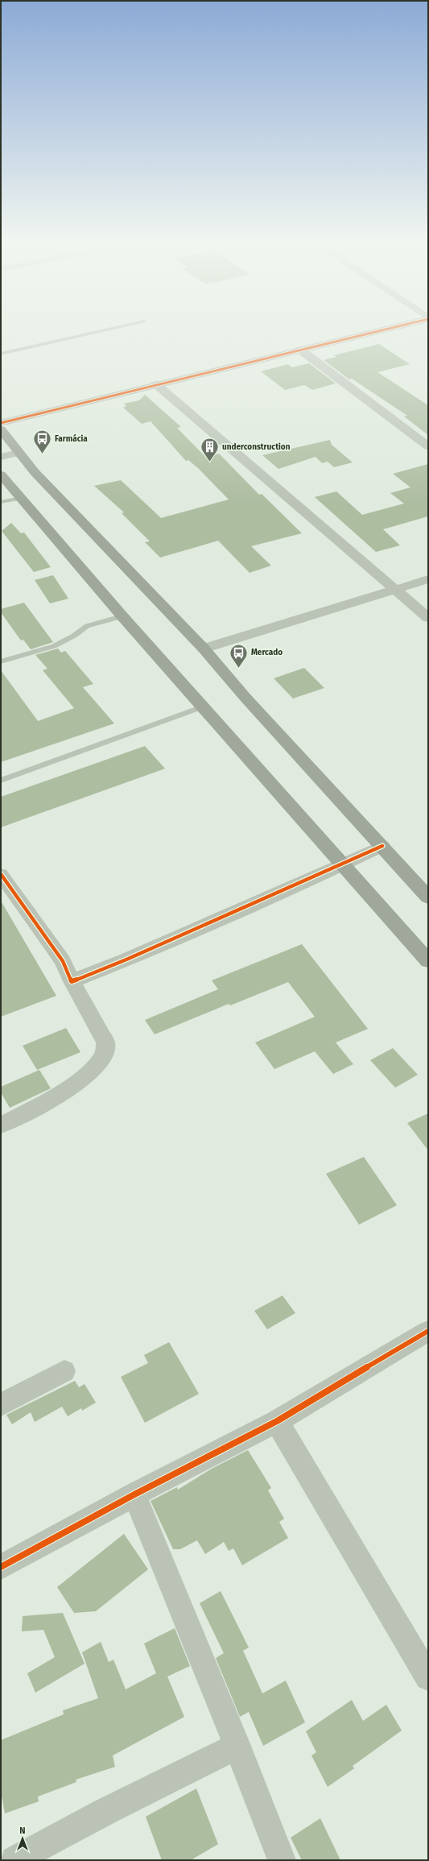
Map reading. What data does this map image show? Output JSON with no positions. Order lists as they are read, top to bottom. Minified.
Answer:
{"places":{"bus stop":["Farmácia","Mercado"],"building":["underconstruction"]},"north":"top"}
